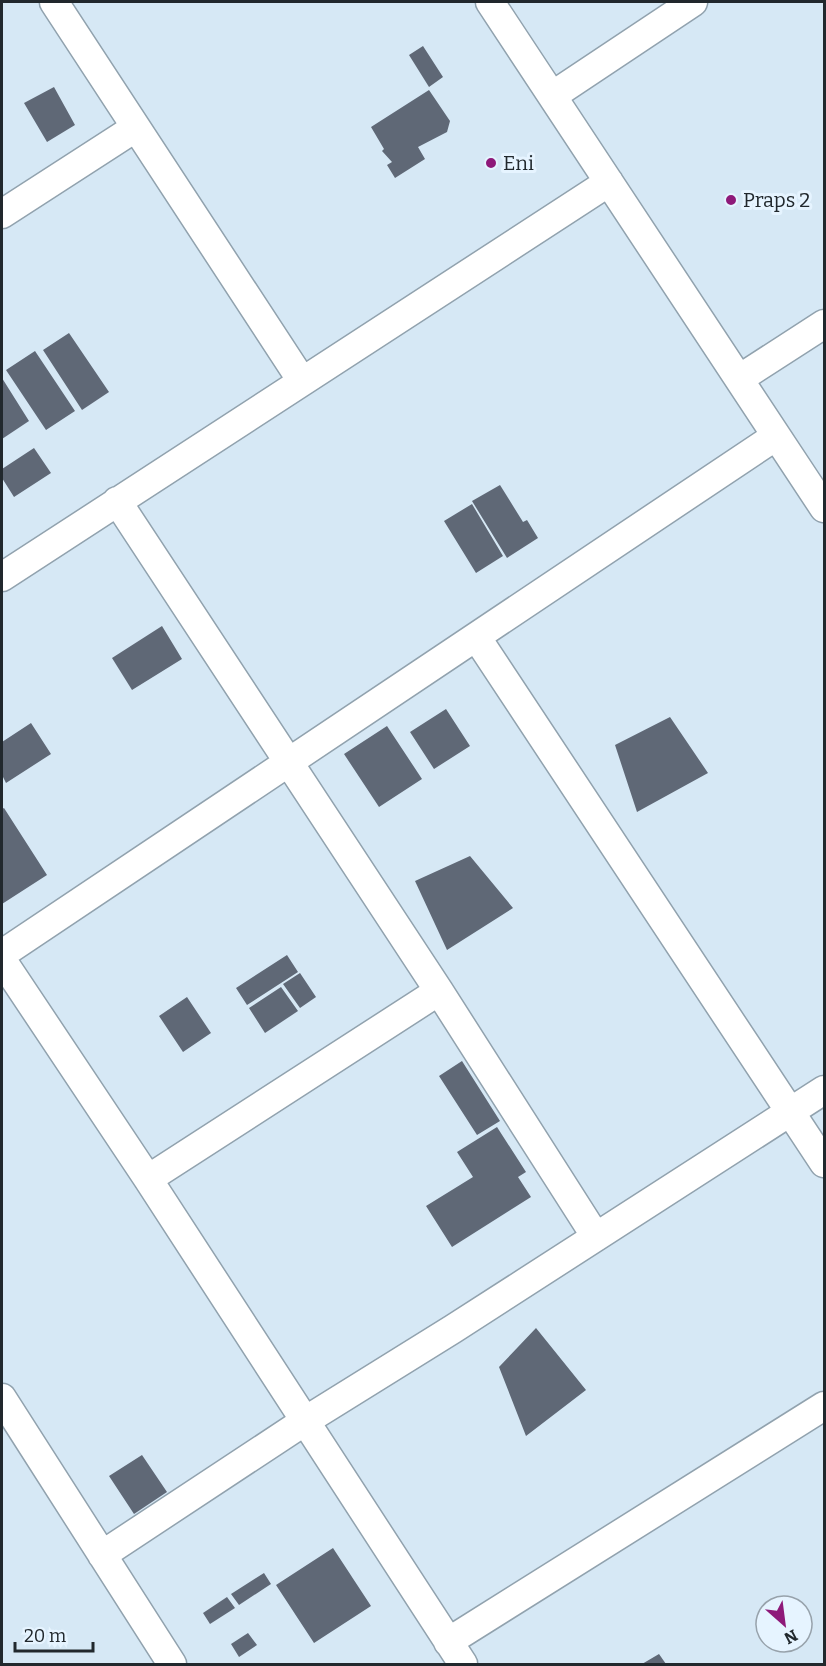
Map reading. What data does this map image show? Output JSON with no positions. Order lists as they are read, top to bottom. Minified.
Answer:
{"places":["Eni","Praps 2"],"scale_bar":"20 m","north":"bottom right"}
